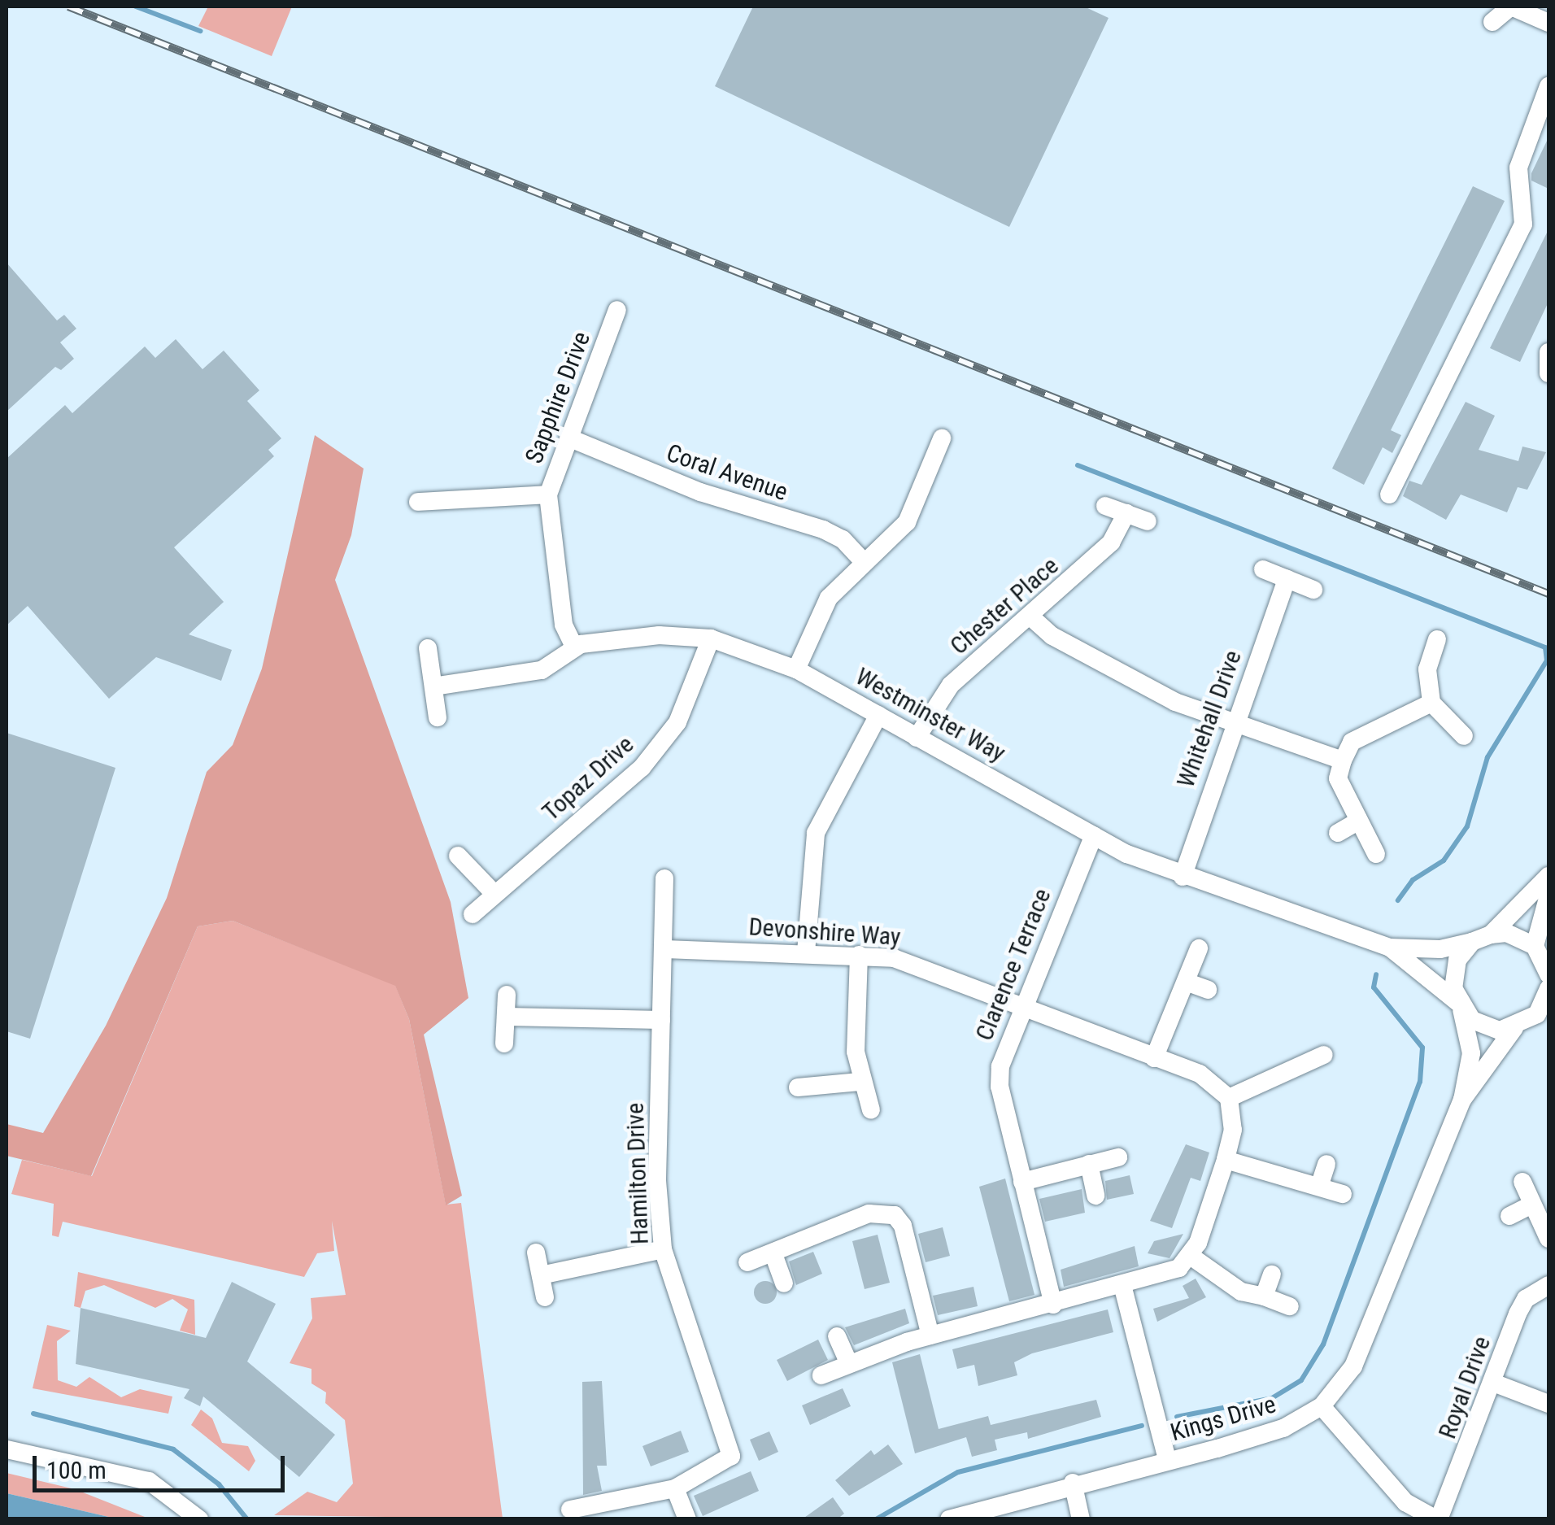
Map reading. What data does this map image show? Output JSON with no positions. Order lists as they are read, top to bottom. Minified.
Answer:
{"streets":{"street":["Sapphire Drive","Coral Avenue","Chester Place","Westminster Way","Whitehall Drive","Topaz Drive","Devonshire Way","Clarence Terrace","Hamilton Drive","Royal Drive","Kings Drive"]},"crossings":[["Sapphire Drive","Coral Avenue"],["Sapphire Drive","Westminster Way"],["Chester Place","Westminster Way"],["Westminster Way","Whitehall Drive"],["Westminster Way","Topaz Drive"],["Westminster Way","Clarence Terrace"],["Westminster Way","Kings Drive"],["Devonshire Way","Clarence Terrace"],["Devonshire Way","Hamilton Drive"]],"scale_bar":"100 m"}
